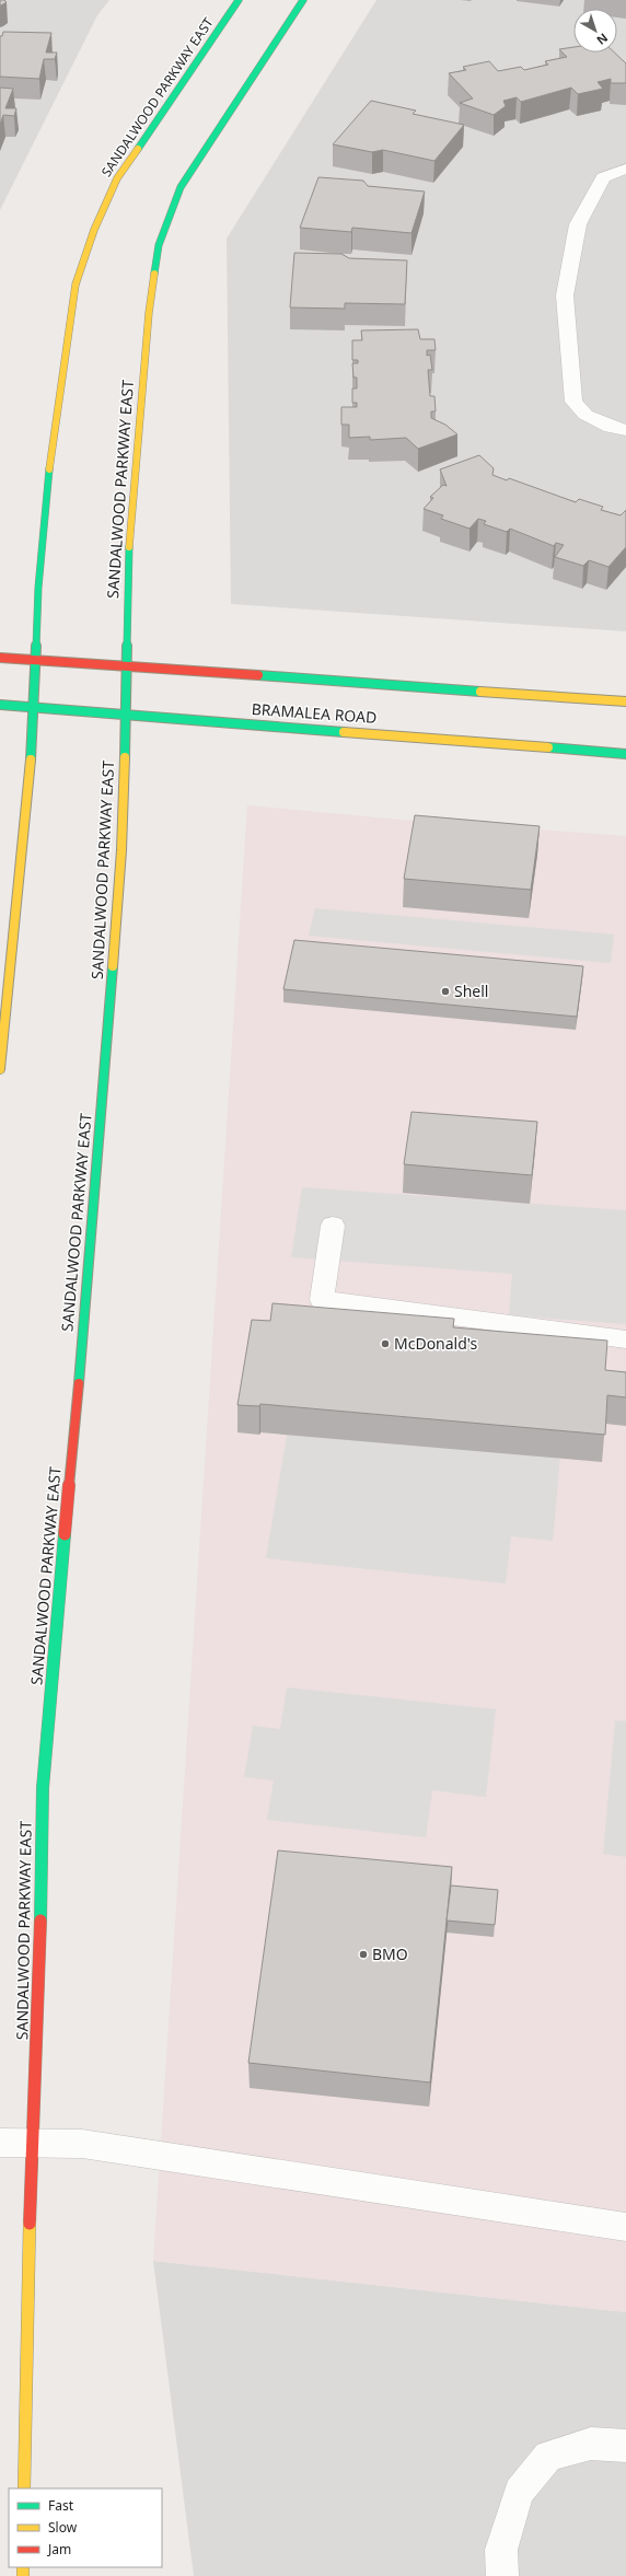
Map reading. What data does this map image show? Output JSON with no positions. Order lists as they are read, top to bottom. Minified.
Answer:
{"streets":{"main road":["SANDALWOOD PARKWAY EAST","BRAMALEA ROAD"]},"crossings":[["SANDALWOOD PARKWAY EAST","BRAMALEA ROAD"]],"places":["Shell","McDonald's","BMO"],"legend":["Fast","Slow","Jam"],"north":"bottom right"}
